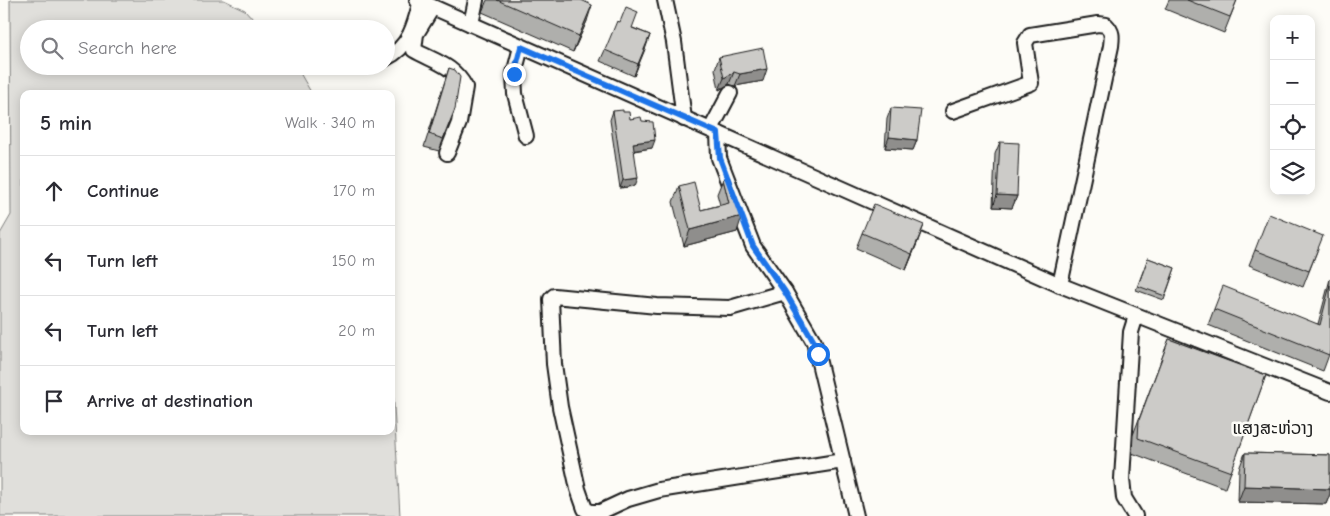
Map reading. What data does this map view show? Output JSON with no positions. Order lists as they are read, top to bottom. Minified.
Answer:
{"districts":["ແສງສະຫ່ວາງ"],"page":{"map_buttons":["+","−"],"search":"Search here","heading":["5 min","Walk · 340 m"],"list":[["Continue","170 m"],["Turn left","150 m"],["Turn left","20 m"],"Arrive at destination"]}}
